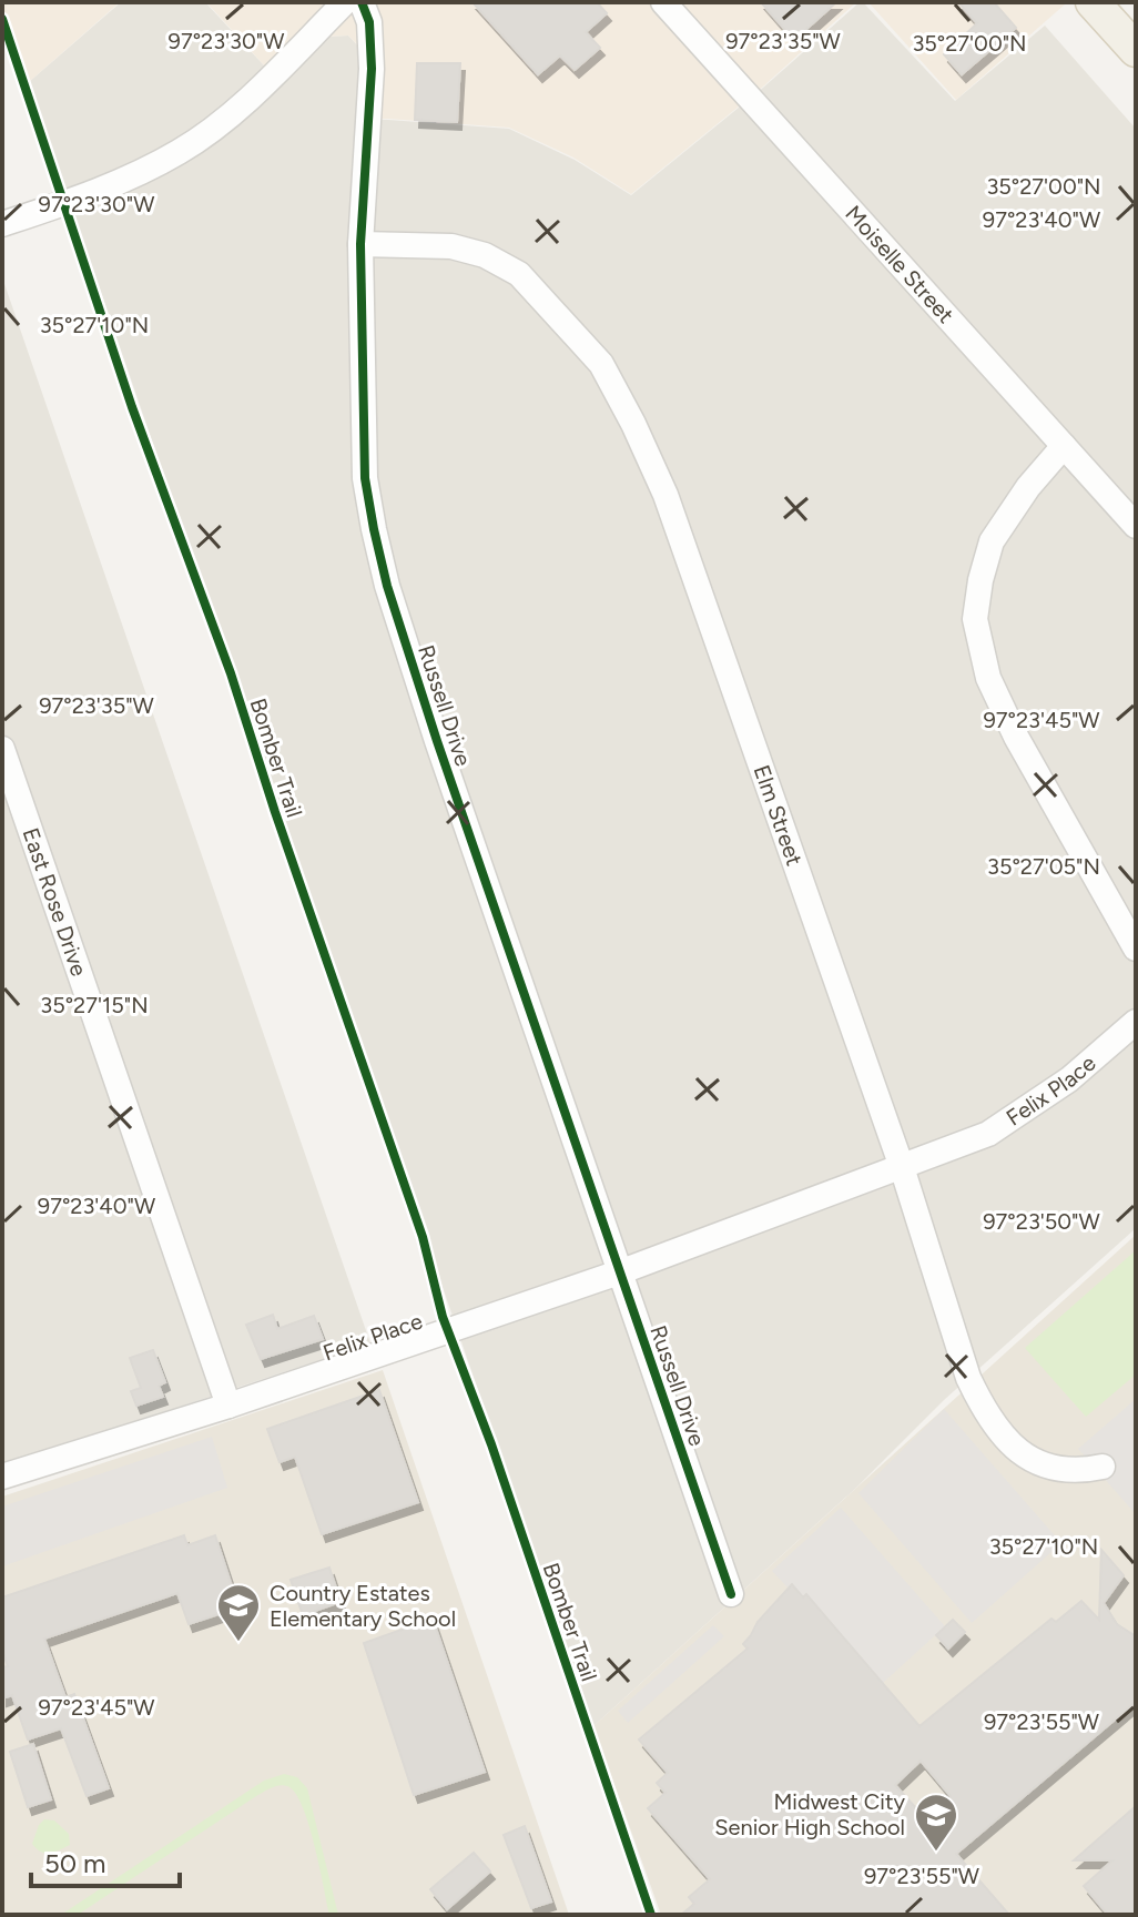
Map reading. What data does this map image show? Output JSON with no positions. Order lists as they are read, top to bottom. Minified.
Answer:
{"streets":{"street":["Moiselle Street","Russell Drive","Elm Street","East Rose Drive","Felix Place"],"cycle path":["Bomber Trail"]},"crossings":[["Russell Drive","Elm Street"],["Russell Drive","Felix Place"],["Elm Street","Felix Place"],["East Rose Drive","Felix Place"]],"places":{"school or university":["Country Estates Elementary School","Midwest City Senior High School"]},"scale_bar":"50 m","coordinates":["97°23'30\"W","97°23'35\"W","35°27'00\"N","97°23'40\"W","35°27'10\"N","97°23'45\"W","35°27'05\"N","35°27'15\"N","97°23'50\"W","97°23'55\"W"]}
